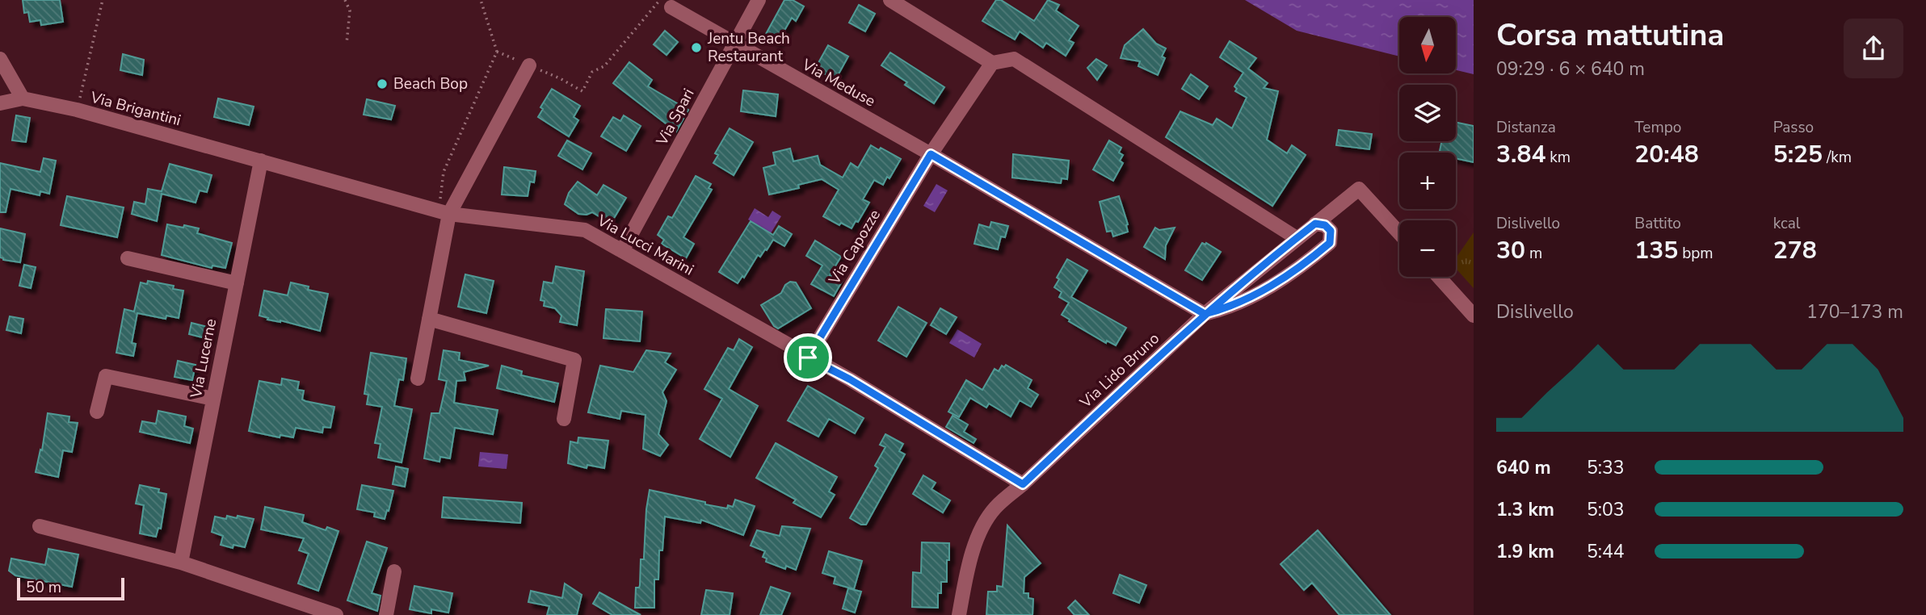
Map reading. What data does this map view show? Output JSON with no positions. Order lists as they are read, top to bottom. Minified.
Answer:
{"streets":{"street":["Via Meduse","Via Brigantini","Via Spari","Via Lucci Marini","Via Capozze","Via Lucerne","Via Lido Bruno"]},"crossings":[["Via Meduse","Via Spari"],["Via Meduse","Via Capozze"],["Via Meduse","Via Lido Bruno"],["Via Brigantini","Via Lucci Marini"],["Via Brigantini","Via Lucerne"],["Via Spari","Via Lucci Marini"],["Via Lucci Marini","Via Capozze"],["Via Lucci Marini","Via Lucerne"],["Via Lucci Marini","Via Lido Bruno"]],"places":["Jentu Beach Restaurant","Beach Bop"],"scale_bar":"50 m","north":"bottom","page":{"heading":["Corsa mattutina","09:29 · 6 × 640 m"],"map_buttons":["+","−"],"stats":[["Distanza","3.84 km"],["Tempo","20:48"],["Passo","5:25 /km"],["Dislivello","30 m"],["Battito","135 bpm"],["kcal","278"]],"chart":["Dislivello","170–173 m"],"list":[{"name":"640 m","note":"5:33"},{"name":"1.3 km","note":"5:03"},{"name":"1.9 km","note":"5:44"}],"scale":"50 m"}}
